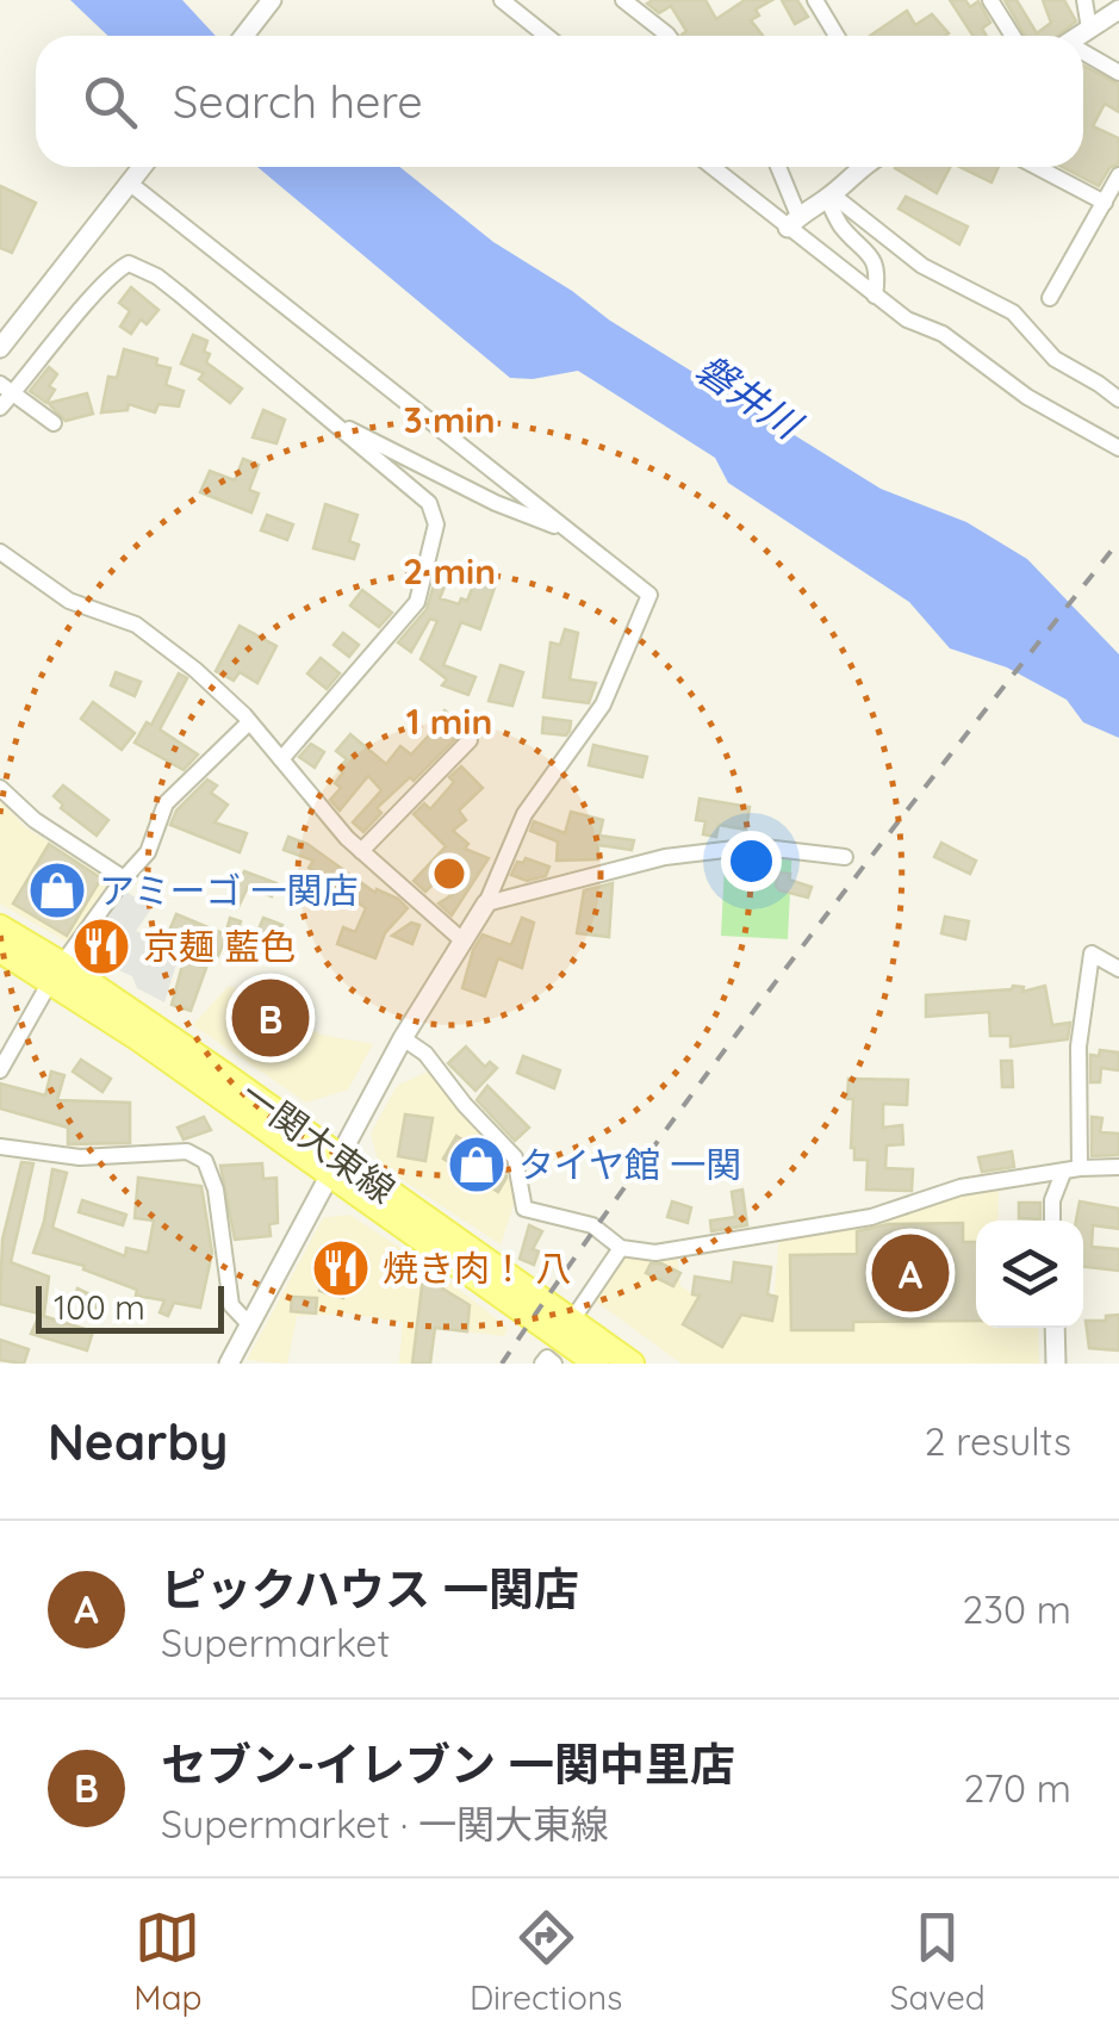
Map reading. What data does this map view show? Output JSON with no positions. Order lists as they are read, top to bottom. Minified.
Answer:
{"streets":{"main road":["一関大東線"]},"water":["磐井川"],"places":{"shop":["アミーゴ 一関店","タイヤ館 一関"],"restaurant":["京麺 藍色","焼き肉！ 八"]},"scale_bar":"100 m","page":{"search":"Search here","pins":["B","A"],"scale":"100 m","heading":["Nearby","2 results"],"list":[{"mark":"A","name":"ピックハウス 一関店","note":"Supermarket","value":"230 m"},{"mark":"B","name":"セブン-イレブン 一関中里店","note":"Supermarket · 一関大東線","value":"270 m"}],"nav":["Map","Directions","Saved"]},"rings":["3 min","2 min","1 min"]}
